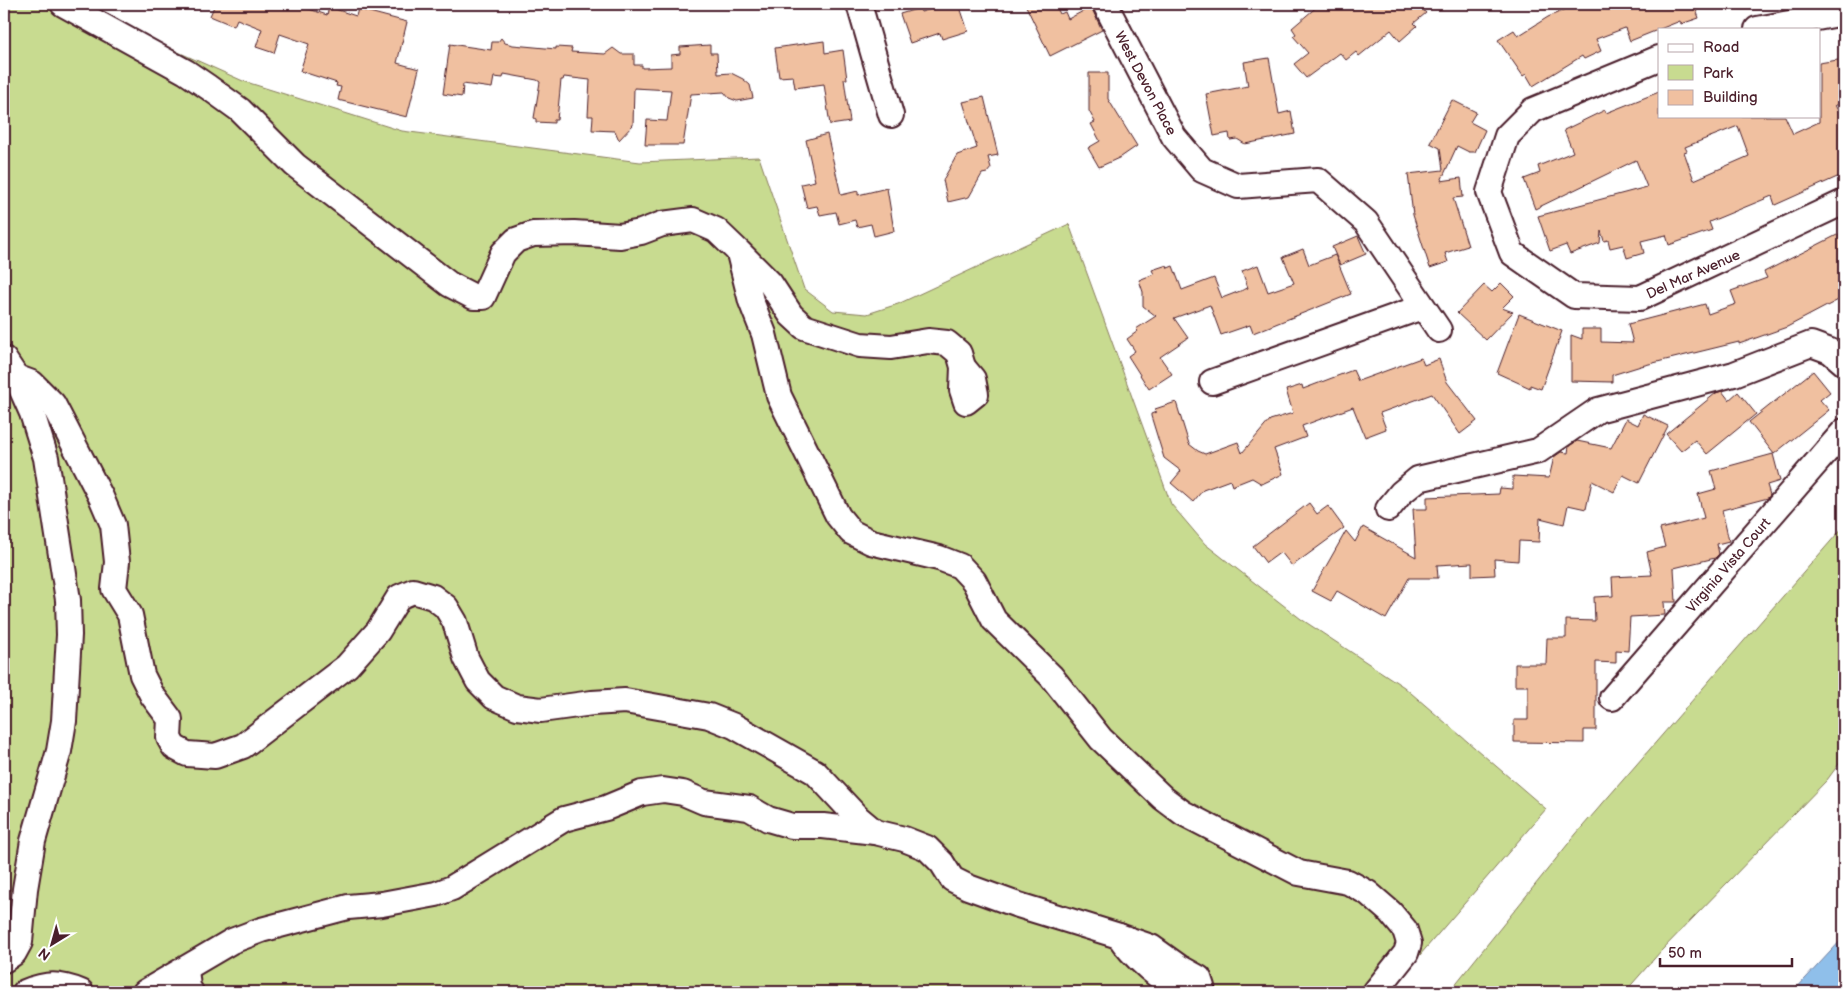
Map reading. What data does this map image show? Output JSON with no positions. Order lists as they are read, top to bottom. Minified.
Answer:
{"streets":{"street":["West Devon Place","Del Mar Avenue","Virginia Vista Court"]},"legend":["Road","Park","Building"],"scale_bar":"50 m","north":"bottom left"}
